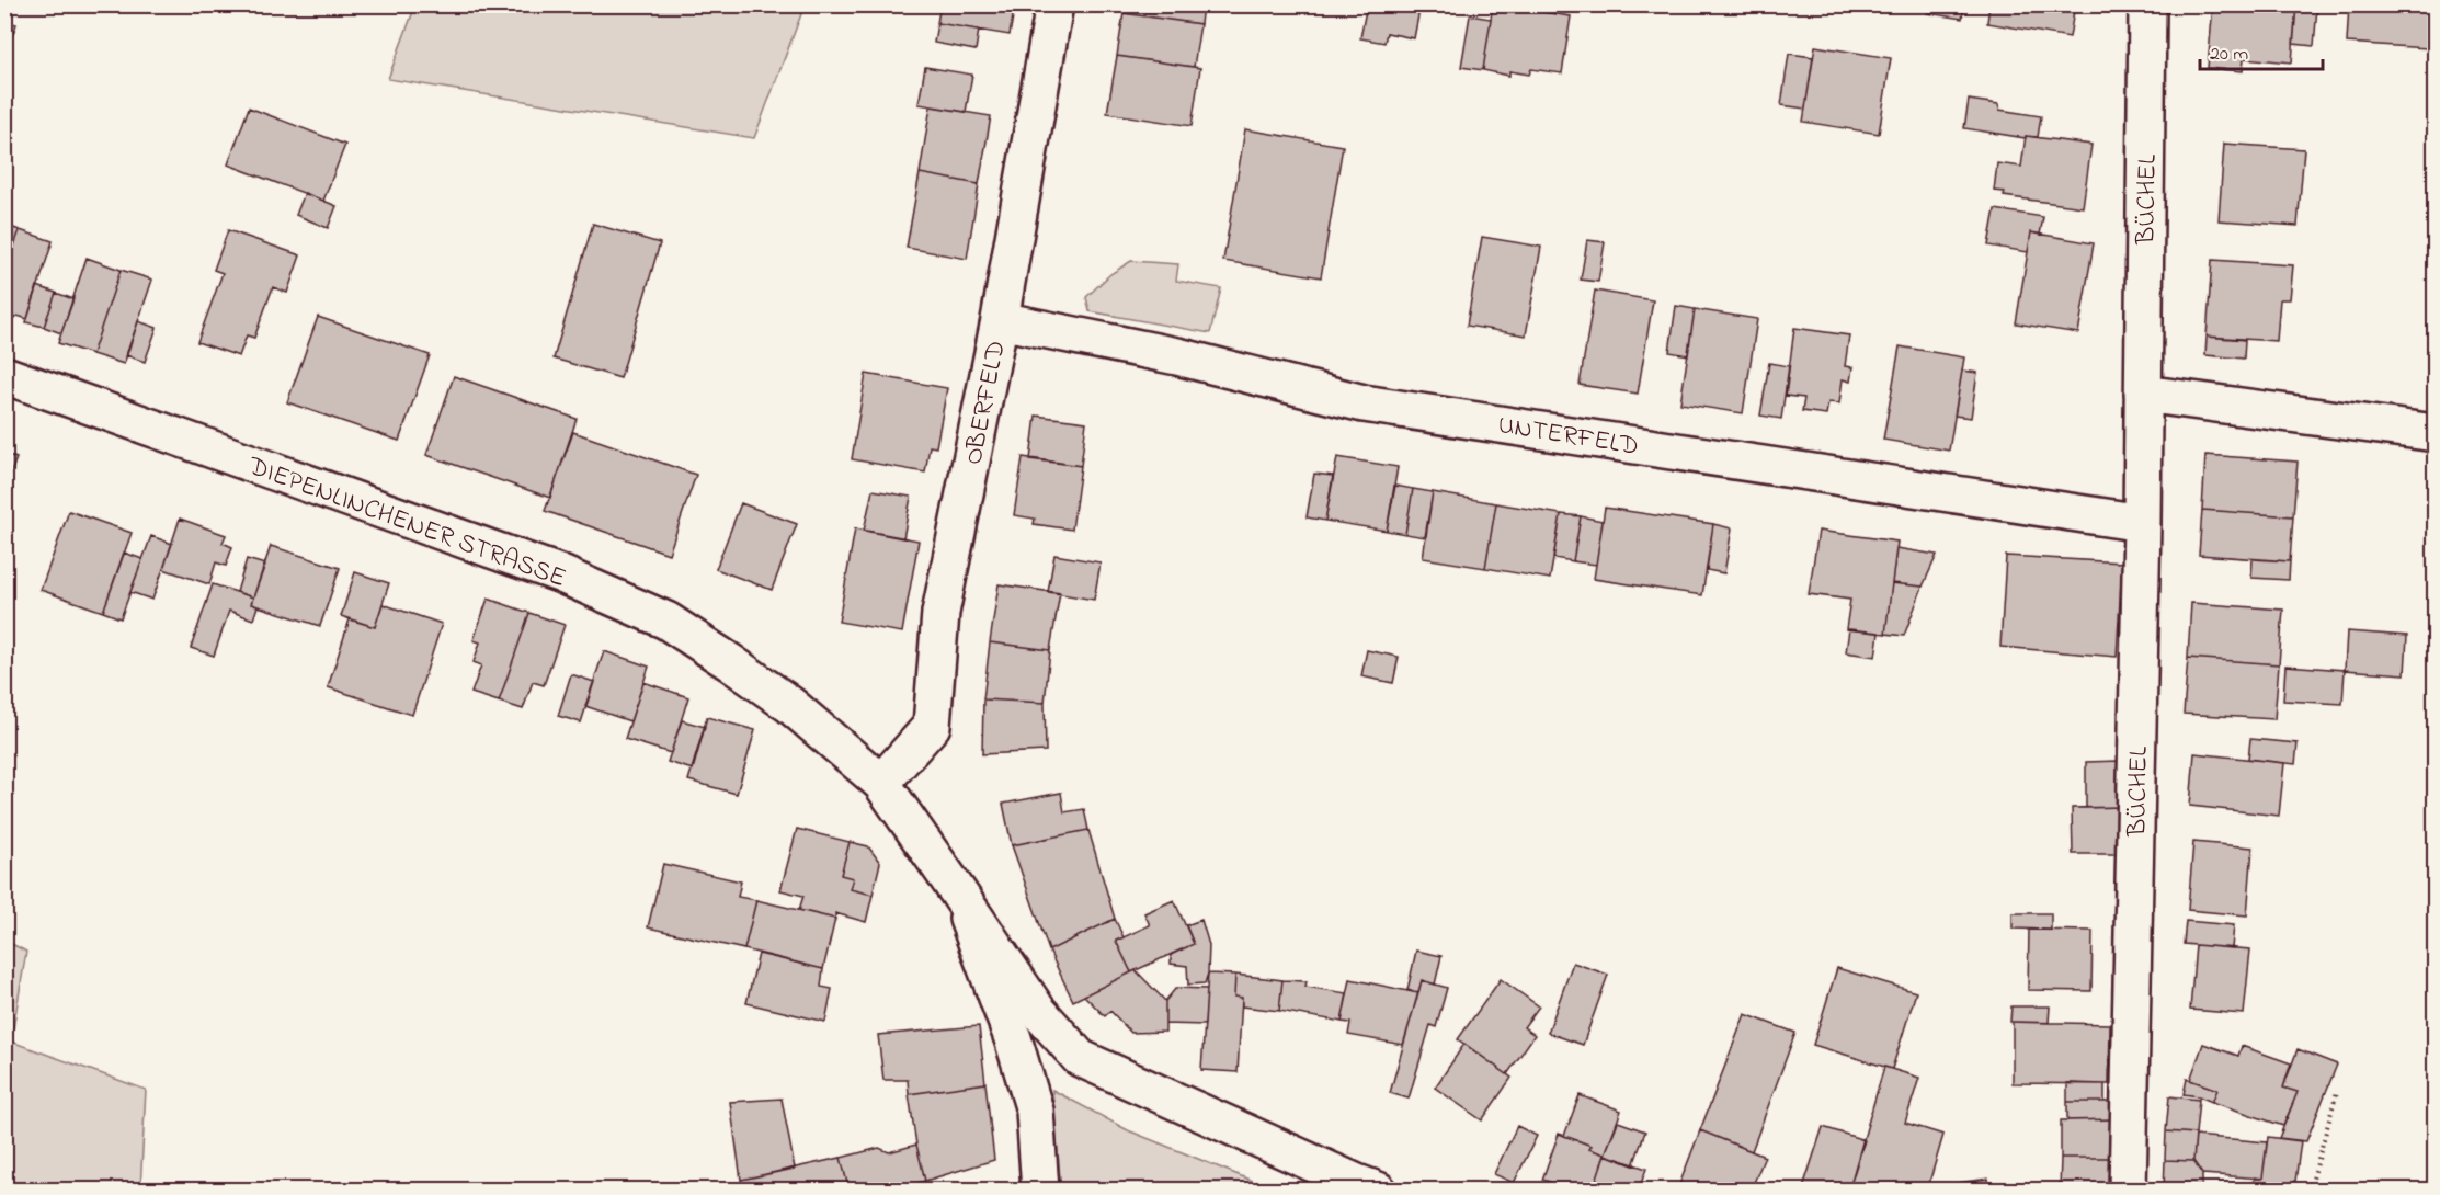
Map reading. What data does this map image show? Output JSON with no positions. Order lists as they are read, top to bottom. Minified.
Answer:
{"streets":{"street":["BÜCHEL","OBERFELD","UNTERFELD","DIEPENLINCHENER STRASSE"]},"crossings":[["BÜCHEL","UNTERFELD"],["OBERFELD","UNTERFELD"],["OBERFELD","DIEPENLINCHENER STRASSE"]],"scale_bar":"20 m"}
